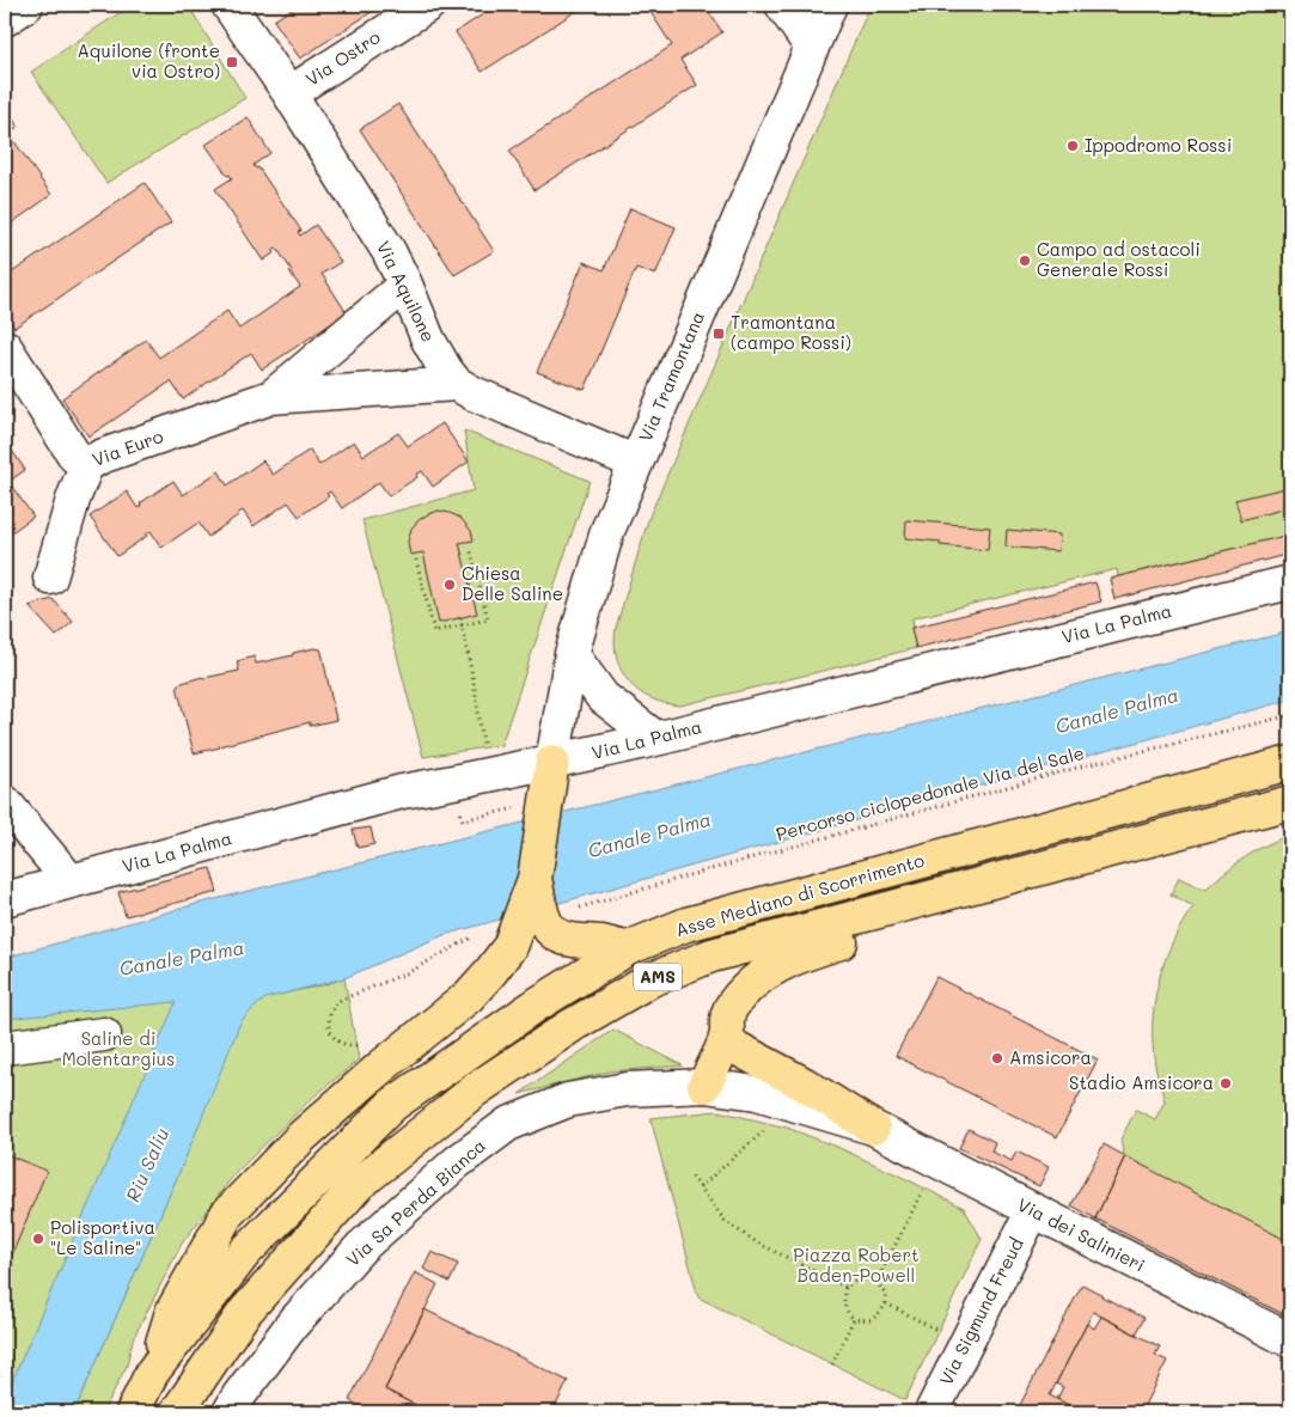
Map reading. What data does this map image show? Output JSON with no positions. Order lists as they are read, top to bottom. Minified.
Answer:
{"streets":{"highway":["Asse Mediano di Scorrimento","AMS"],"street":["Via Ostro","Via Aquilone","Via Tramontana","Via Euro","Via La Palma","Via Sa Perda Bianca","Via dei Salinieri","Via Sigmund Freud"],"path":["Percorso ciclopedonale Via del Sale"]},"crossings":[["Via Ostro","Via Aquilone"],["Via Aquilone","Via Tramontana"],["Via Aquilone","Via Euro"],["Via Tramontana","Via La Palma"],["Via Sa Perda Bianca","Via dei Salinieri"],["Via dei Salinieri","Via Sigmund Freud"]],"water":["Canale Palma","Riu Saliu"],"parks":["Saline di Molentargius","Piazza Robert Baden-Powell"],"places":{"transit":["Aquilone (fronte via Ostro)","Tramontana (campo Rossi)"],"other":["Ippodromo Rossi","Campo ad ostacoli Generale Rossi","Chiesa Delle Saline","Amsicora","Stadio Amsicora","Polisportiva \"Le Saline\""]}}
